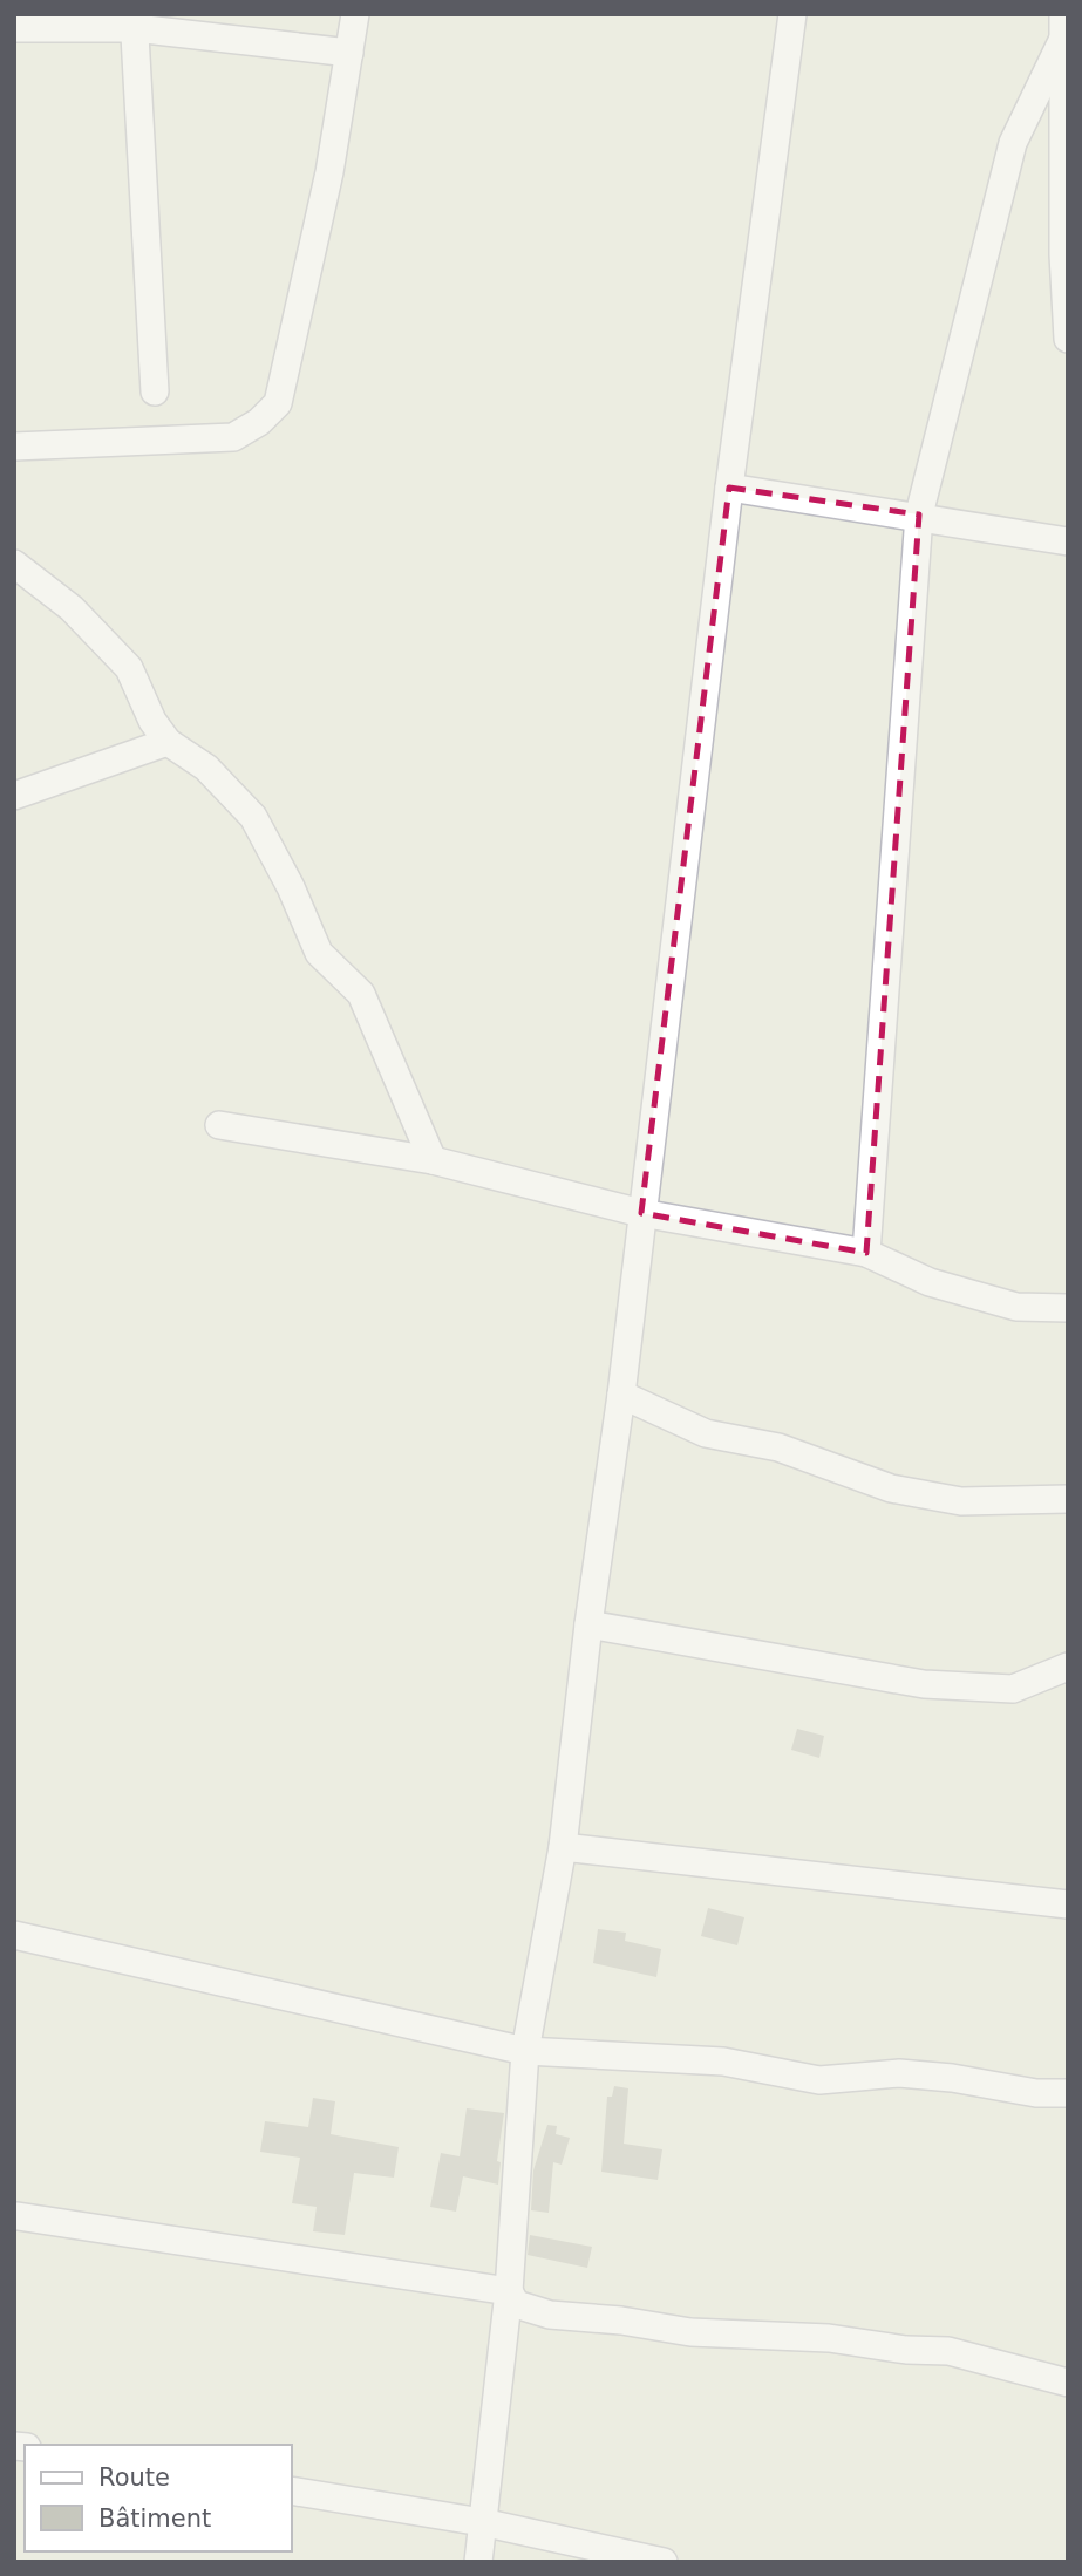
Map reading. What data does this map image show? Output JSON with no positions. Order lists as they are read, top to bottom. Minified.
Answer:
{"legend":["Route","Bâtiment"]}
